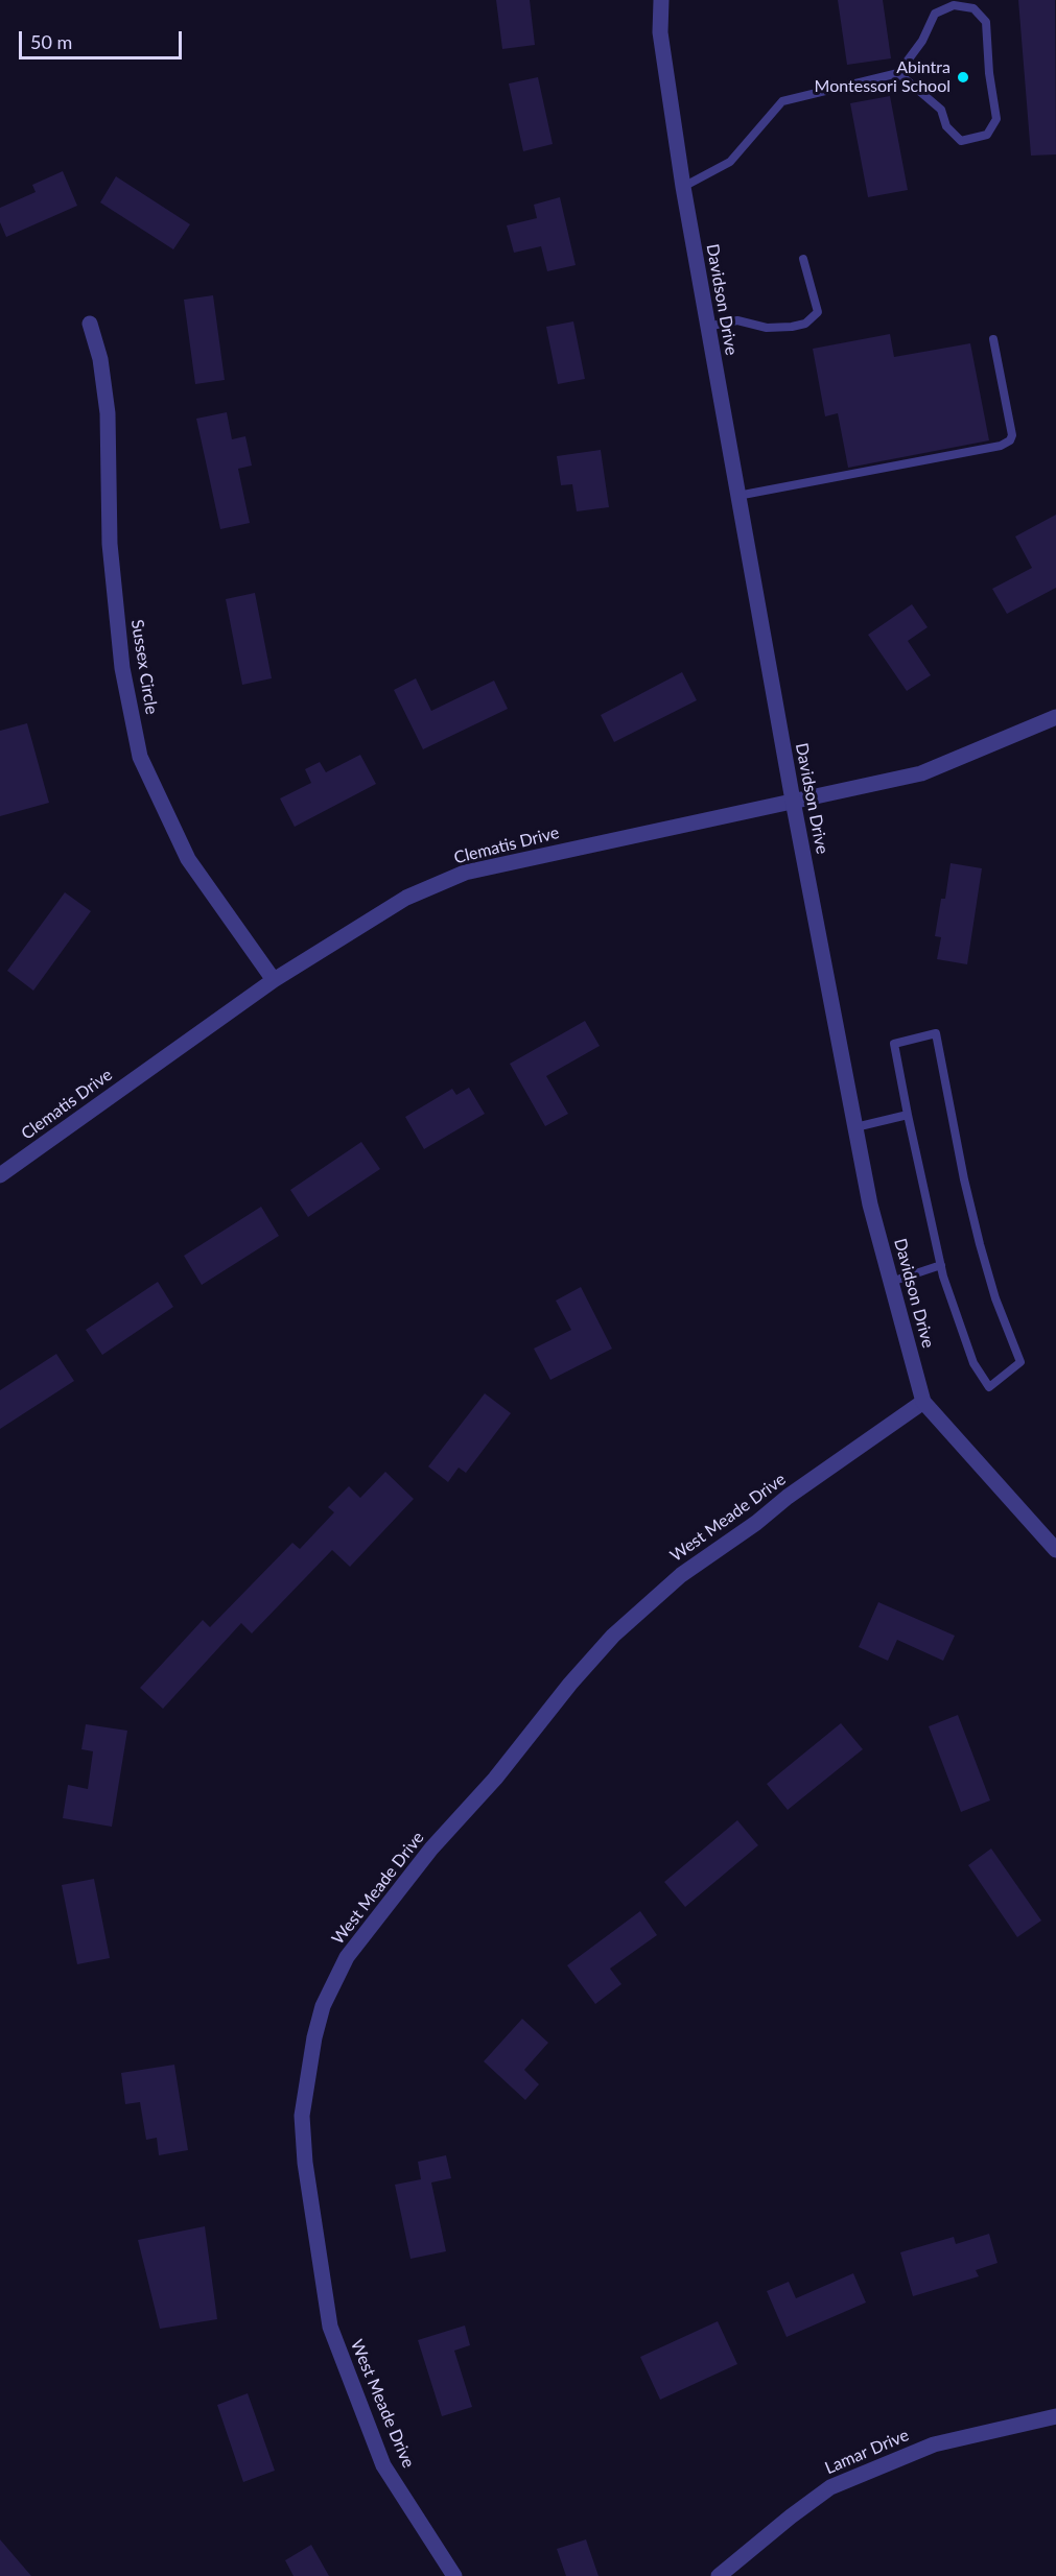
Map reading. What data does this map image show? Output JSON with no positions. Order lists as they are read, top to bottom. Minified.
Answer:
{"streets":{"street":["Davidson Drive","Sussex Circle","Clematis Drive","West Meade Drive","Lamar Drive"]},"crossings":[["Davidson Drive","Clematis Drive"],["Davidson Drive","West Meade Drive"],["Sussex Circle","Clematis Drive"]],"places":["Abintra Montessori School"],"scale_bar":"50 m"}
